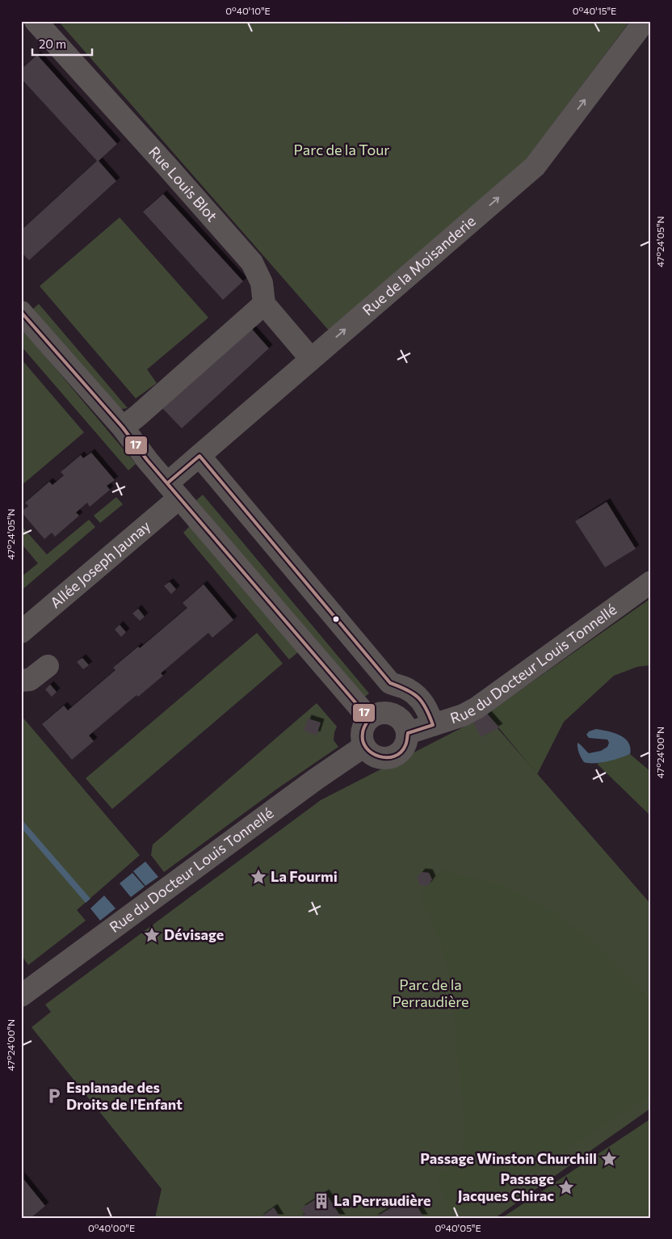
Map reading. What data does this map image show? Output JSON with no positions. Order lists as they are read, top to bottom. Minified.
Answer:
{"streets":{"street":["Rue Louis Blot","Rue de la Moisanderie","Allée Joseph Jaunay","Rue du Docteur Louis Tonnellé"]},"crossings":[["Rue de la Moisanderie","Allée Joseph Jaunay"]],"one_way":["Rue de la Moisanderie"],"parks":["Parc de la Tour","Parc de la Perraudière"],"places":{"place":["La Fourmi","Dévisage","Passage Winston Churchill","Passage Jacques Chirac"],"parking":["Esplanade des Droits de l'Enfant"],"building":["La Perraudière"]},"lines":["transit line 17"],"scale_bar":"20 m","coordinates":["0°40'10\"E","0°40'15\"E","47°24'05\"N","47°24'00\"N","0°40'00\"E","0°40'05\"E"]}
